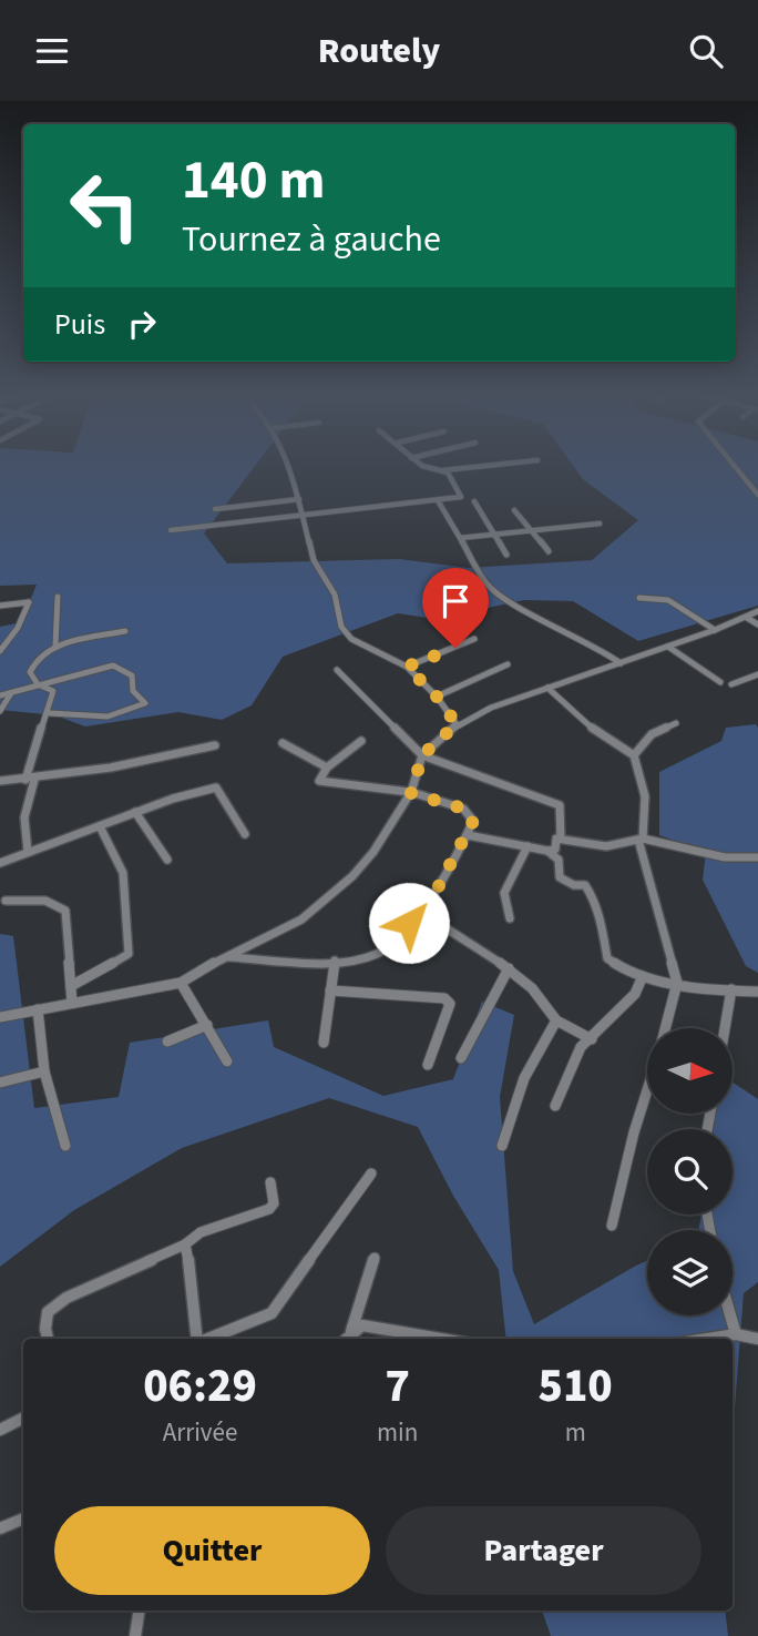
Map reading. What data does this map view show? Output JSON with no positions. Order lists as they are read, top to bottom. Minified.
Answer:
{"north":"right","page":{"header":"Routely","turn":["140 m","Tournez à gauche"],"then":"Puis","eta":["06:29","Arrivée","7","min","510","m"],"buttons":["Quitter","Partager"]}}
